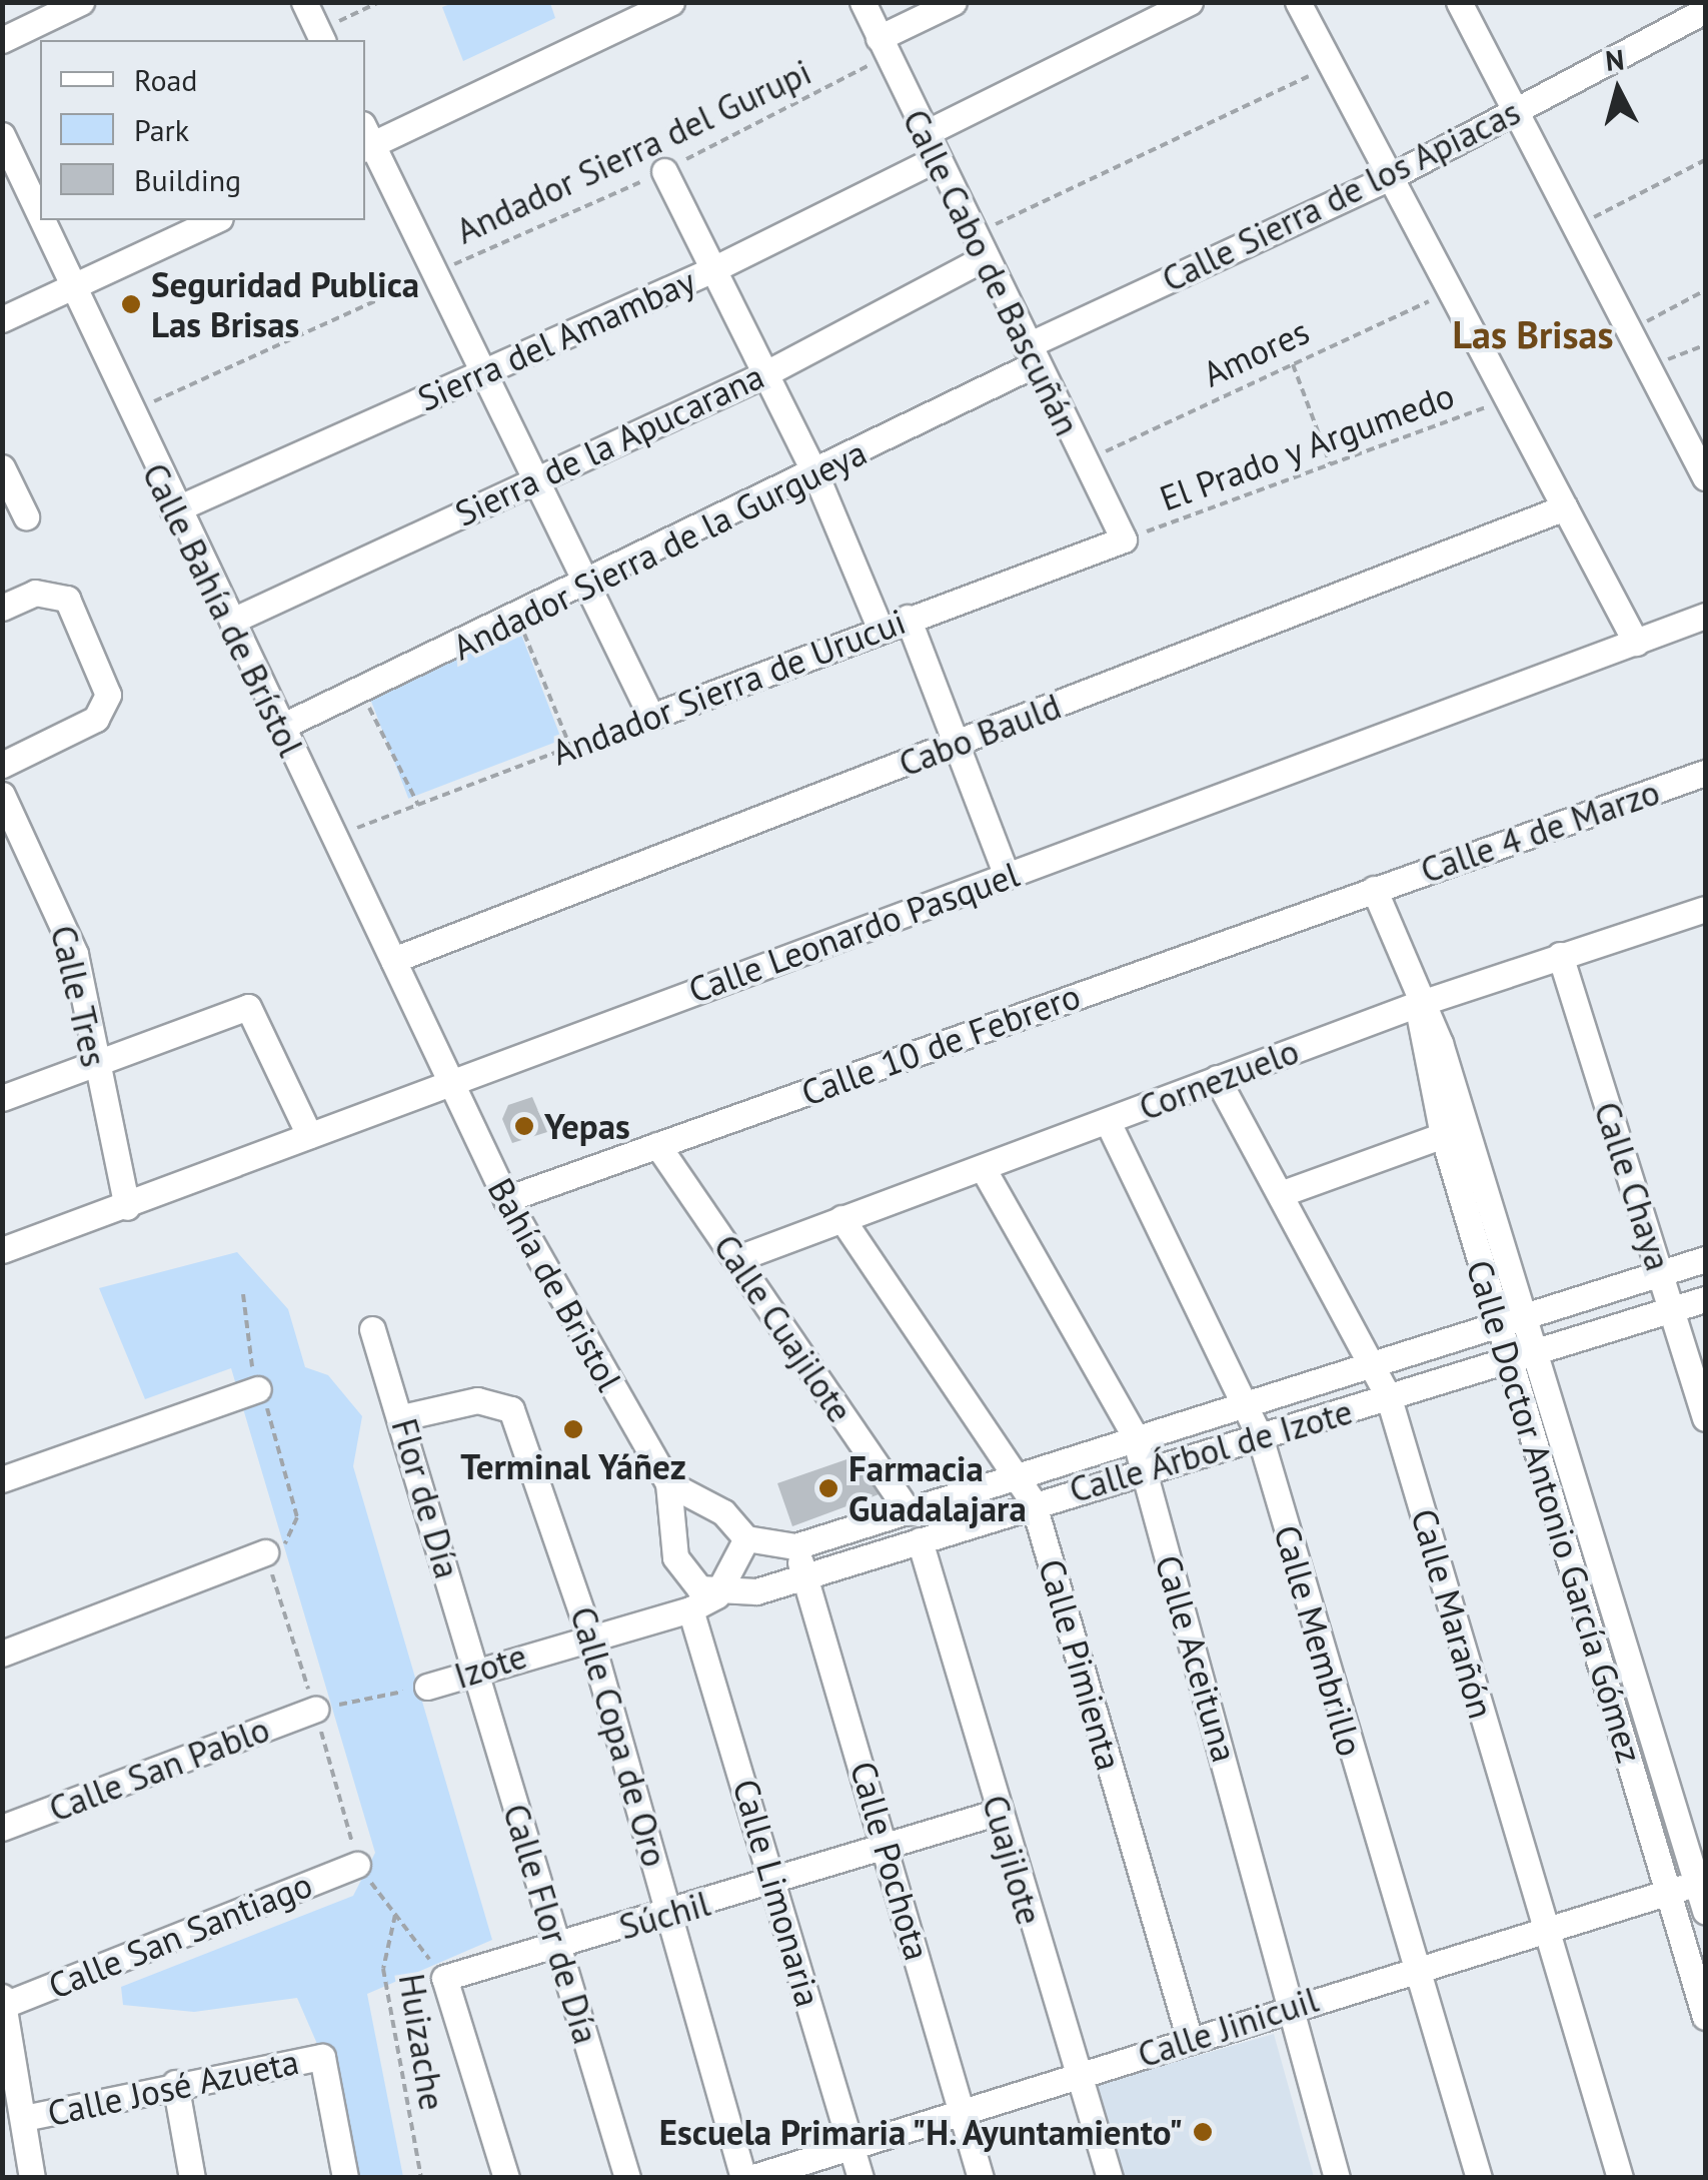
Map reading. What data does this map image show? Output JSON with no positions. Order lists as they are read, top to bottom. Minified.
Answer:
{"streets":{"street":["Calle Sierra de los Apiacas","Calle Cabo de Bascuñán","Sierra del Amambay","Sierra de la Apucarana","Andador Sierra de la Gurgueya","Calle Bahía de Brístol","Andador Sierra de Urucui","Cabo Bauld","Calle 4 de Marzo","Calle Leonardo Pasquel","Calle Tres","Calle 10 de Febrero","Cornezuelo","Calle Chaya","Bahía de Bristol","Calle Cuajilote","Calle Árbol de Izote","Flor de Día","Calle Doctor Antonio García Gómez","Calle Marañón","Calle Membrillo","Calle Aceituna","Calle Pimienta","Izote","Calle Copa de Oro","Calle San Pablo","Cuajilote","Calle Pochota","Calle Limonaria","Súchil","Calle Flor de Día","Calle San Santiago","Calle Jinicuil","Calle José Azueta"],"path":["Andador Sierra del Gurupi","Amores","El Prado y Argumedo","Huizache"]},"crossings":[["Andador Sierra del Gurupi","Calle Cabo de Bascuñán"],["Andador Sierra del Gurupi","Calle Bahía de Brístol"],["Calle Sierra de los Apiacas","Calle Cabo de Bascuñán"],["Calle Sierra de los Apiacas","Andador Sierra de la Gurgueya"],["Calle Cabo de Bascuñán","Sierra del Amambay"],["Calle Cabo de Bascuñán","Amores"],["Calle Cabo de Bascuñán","Sierra de la Apucarana"],["Calle Cabo de Bascuñán","El Prado y Argumedo"],["Calle Cabo de Bascuñán","Andador Sierra de la Gurgueya"],["Calle Cabo de Bascuñán","Andador Sierra de Urucui"],["Sierra del Amambay","Calle Bahía de Brístol"],["Sierra de la Apucarana","Calle Bahía de Brístol"],["El Prado y Argumedo","Andador Sierra de Urucui"],["Andador Sierra de la Gurgueya","Calle Bahía de Brístol"],["Calle Bahía de Brístol","Andador Sierra de Urucui"],["Calle Bahía de Brístol","Cabo Bauld"],["Calle Bahía de Brístol","Calle Leonardo Pasquel"],["Calle Bahía de Brístol","Bahía de Bristol"],["Calle 4 de Marzo","Calle 10 de Febrero"],["Calle 4 de Marzo","Calle Doctor Antonio García Gómez"],["Calle Leonardo Pasquel","Calle Tres"],["Calle Leonardo Pasquel","Bahía de Bristol"],["Calle 10 de Febrero","Bahía de Bristol"],["Calle 10 de Febrero","Calle Cuajilote"],["Calle 10 de Febrero","Calle Doctor Antonio García Gómez"],["Cornezuelo","Calle Chaya"],["Cornezuelo","Calle Cuajilote"],["Cornezuelo","Calle Doctor Antonio García Gómez"],["Cornezuelo","Calle Marañón"],["Cornezuelo","Calle Membrillo"],["Cornezuelo","Calle Aceituna"],["Cornezuelo","Calle Pimienta"],["Calle Chaya","Calle Árbol de Izote"],["Bahía de Bristol","Calle Árbol de Izote"],["Bahía de Bristol","Izote"],["Calle Cuajilote","Calle Árbol de Izote"],["Calle Árbol de Izote","Calle Doctor Antonio García Gómez"],["Calle Árbol de Izote","Calle Marañón"],["Calle Árbol de Izote","Calle Membrillo"],["Calle Árbol de Izote","Calle Aceituna"],["Calle Árbol de Izote","Calle Pimienta"],["Calle Árbol de Izote","Izote"],["Calle Árbol de Izote","Cuajilote"],["Calle Árbol de Izote","Calle Pochota"],["Flor de Día","Izote"],["Flor de Día","Calle Copa de Oro"],["Flor de Día","Calle Flor de Día"],["Calle Doctor Antonio García Gómez","Calle Jinicuil"],["Calle Marañón","Calle Jinicuil"],["Calle Membrillo","Calle Jinicuil"],["Calle Aceituna","Calle Jinicuil"],["Calle Pimienta","Calle Jinicuil"],["Izote","Calle Copa de Oro"],["Izote","Calle San Pablo"],["Izote","Calle Limonaria"],["Izote","Calle Flor de Día"],["Calle Copa de Oro","Súchil"],["Calle Copa de Oro","Calle Jinicuil"],["Cuajilote","Súchil"],["Cuajilote","Calle Jinicuil"],["Calle Pochota","Súchil"],["Calle Pochota","Calle Jinicuil"],["Calle Limonaria","Súchil"],["Calle Limonaria","Calle Jinicuil"],["Súchil","Calle Flor de Día"]],"districts":["Las Brisas"],"places":["Seguridad Publica Las Brisas","Yepas","Terminal Yáñez","Farmacia Guadalajara","Escuela Primaria \"H. Ayuntamiento\""],"legend":["Road","Park","Building"],"north":"top"}
